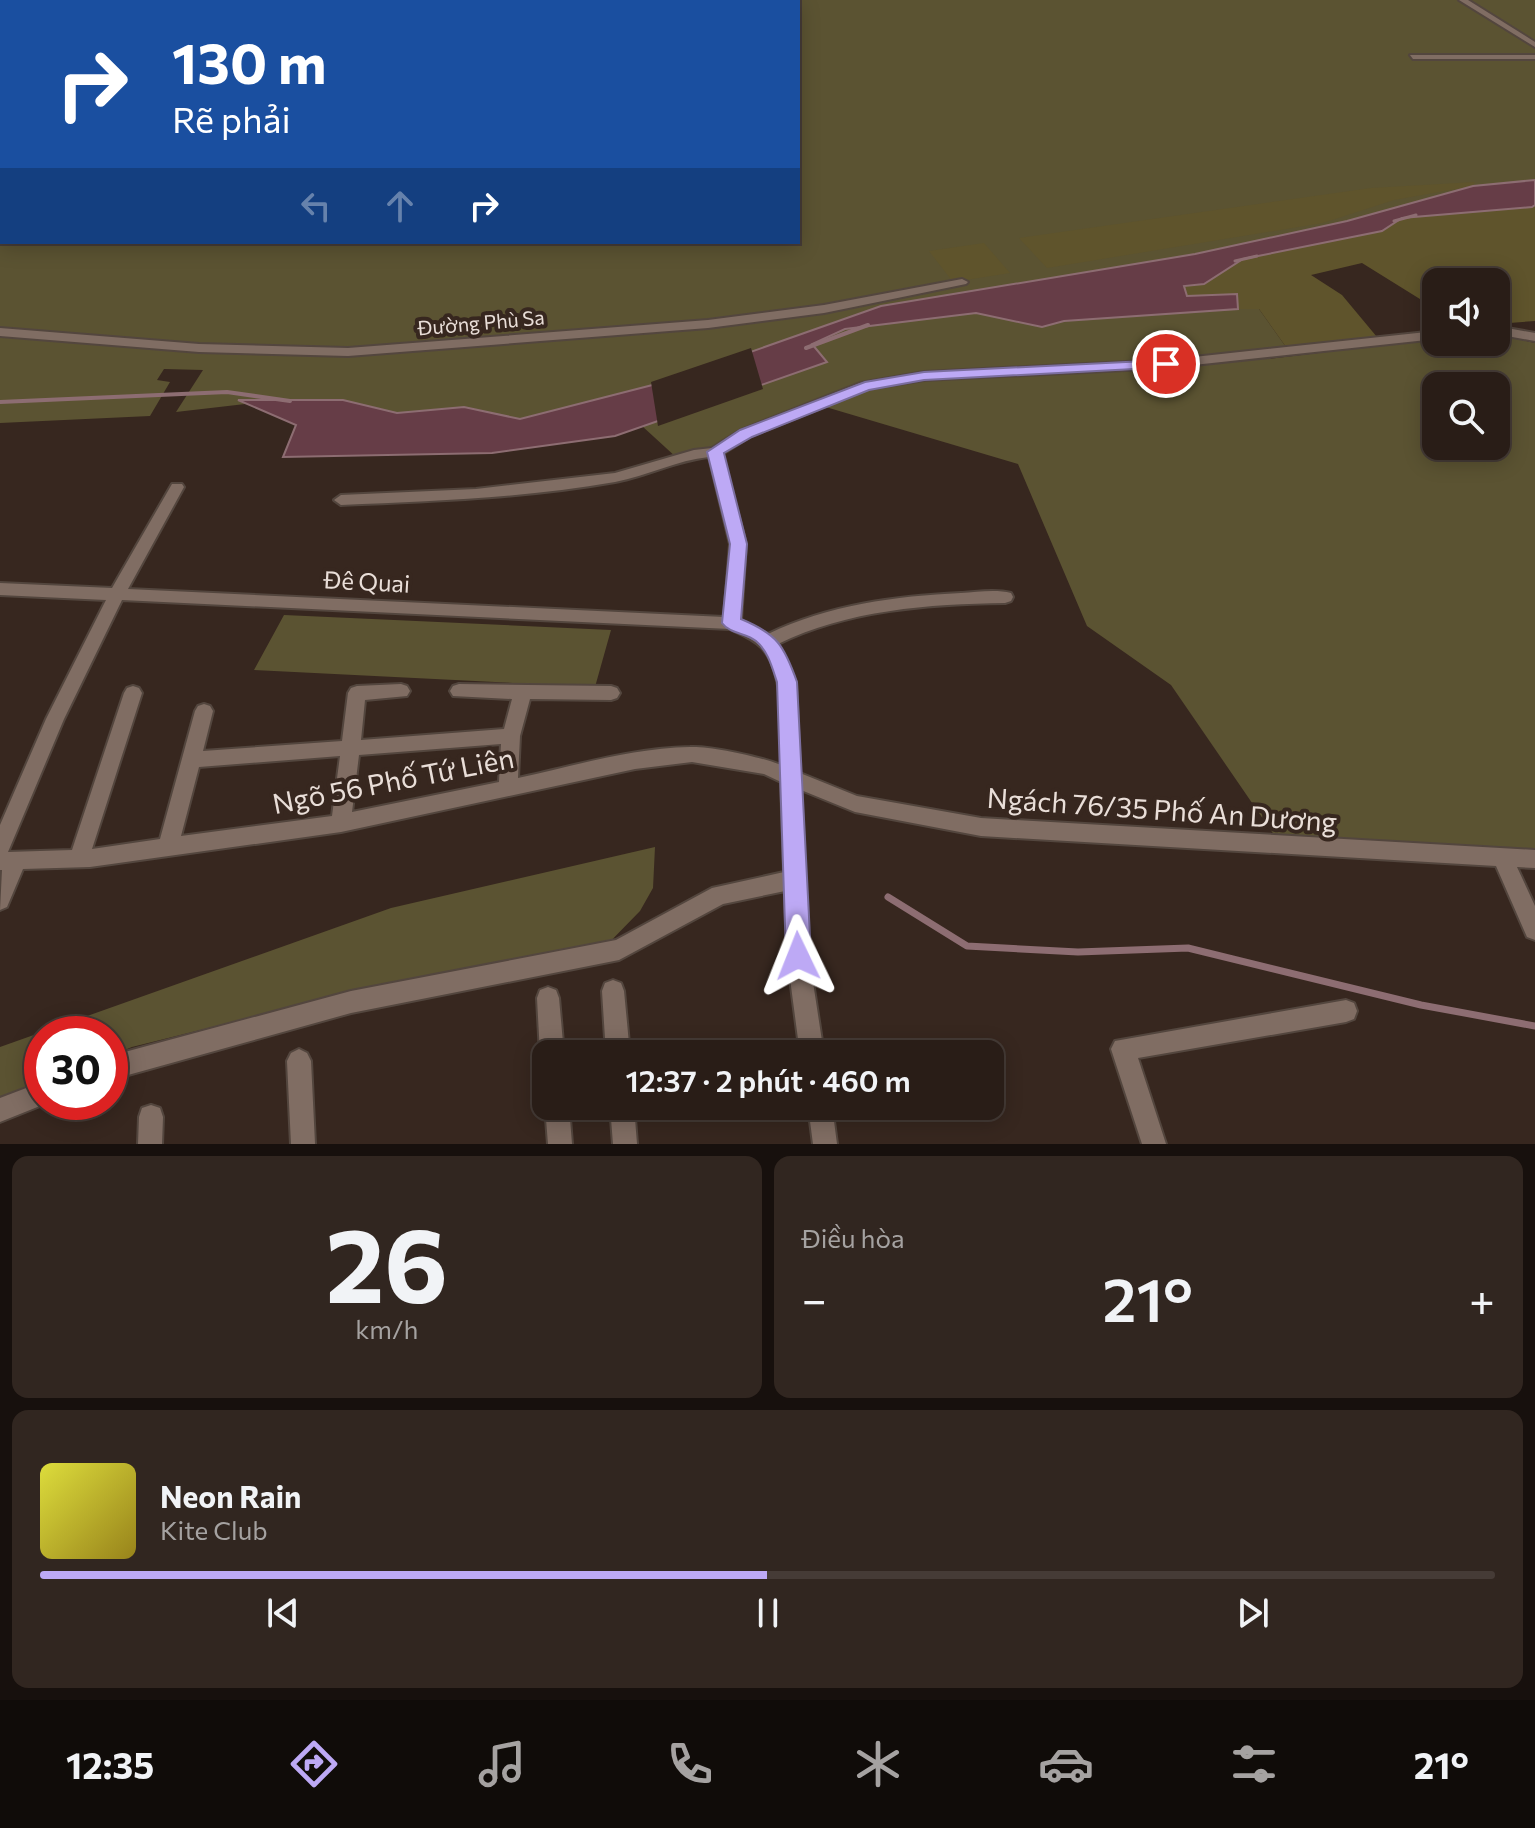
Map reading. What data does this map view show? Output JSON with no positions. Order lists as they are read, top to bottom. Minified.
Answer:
{"streets":{"street":["Đường Phù Sa","Đê Quai","Ngõ 56 Phố Tứ Liên","Ngách 76/35 Phố An Dương"]},"crossings":[["Ngõ 56 Phố Tứ Liên","Ngách 76/35 Phố An Dương"]],"page":{"turn":["130 m","Rẽ phải"],"limit":"30","trip":"12:37 · 2 phút · 460 m","tile":[["26","km/h"],"Điều hòa"],"heat":["−","21°","+"],"song":["Neon Rain","Kite Club"],"tabs":["12:35","21°"]}}
